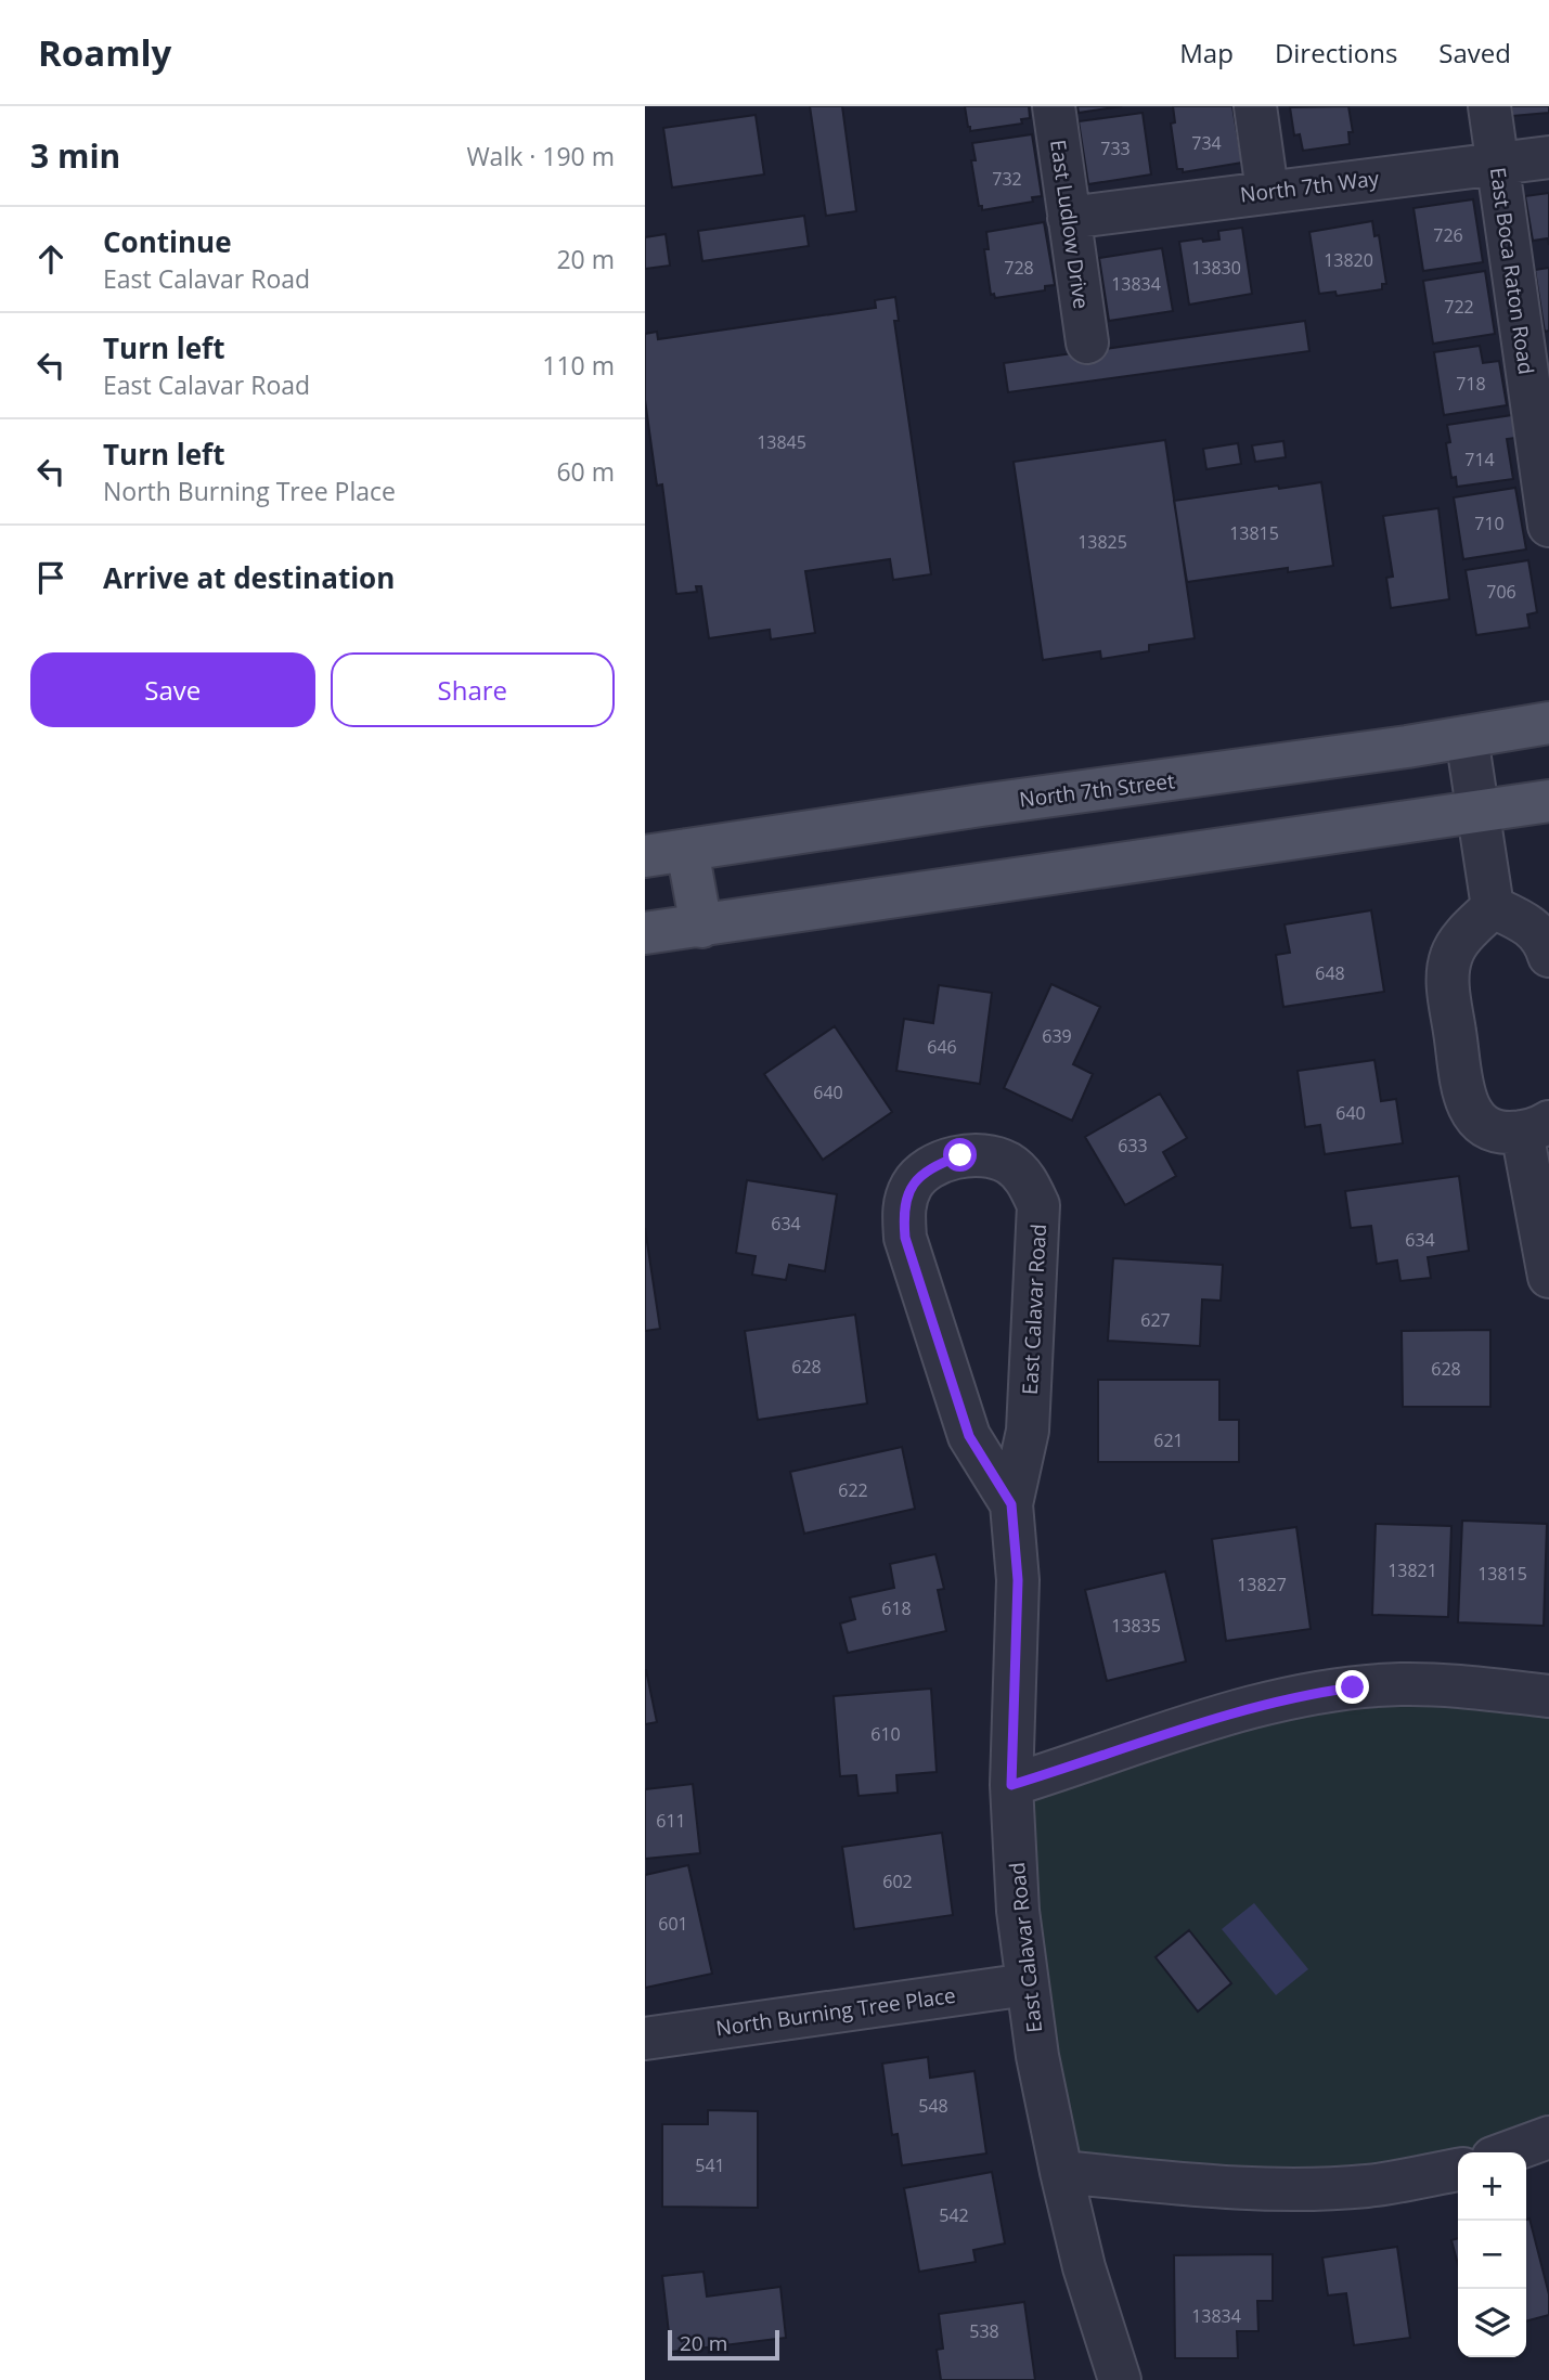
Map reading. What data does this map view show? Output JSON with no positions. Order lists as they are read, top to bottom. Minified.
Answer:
{"streets":{"main road":["North 7th Street"],"street":["North 7th Way","East Ludlow Drive","East Boca Raton Road","East Calavar Road","North Burning Tree Place"]},"crossings":[["North 7th Way","East Ludlow Drive"],["North 7th Way","East Boca Raton Road"],["East Calavar Road","North Burning Tree Place"]],"house_numbers":["734","733","732","726","13820","728","13830","13834","722","718","13845","714","710","13815","13825","706","648","639","646","640","640","633","634","634","627","628","628","621","622","13821","13815","13827","618","13835","610","611","602","601","548","541","542","13834","538"],"scale_bar":"20 m","page":{"header":"Roamly","nav":["Map","Directions","Saved"],"heading":["3 min","Walk · 190 m"],"list":[["Continue","East Calavar Road","20 m"],["Turn left","East Calavar Road","110 m"],["Turn left","North Burning Tree Place","60 m"],"Arrive at destination"],"buttons":["Save","Share"],"map_buttons":["+","−"],"scale":"20 m"}}
